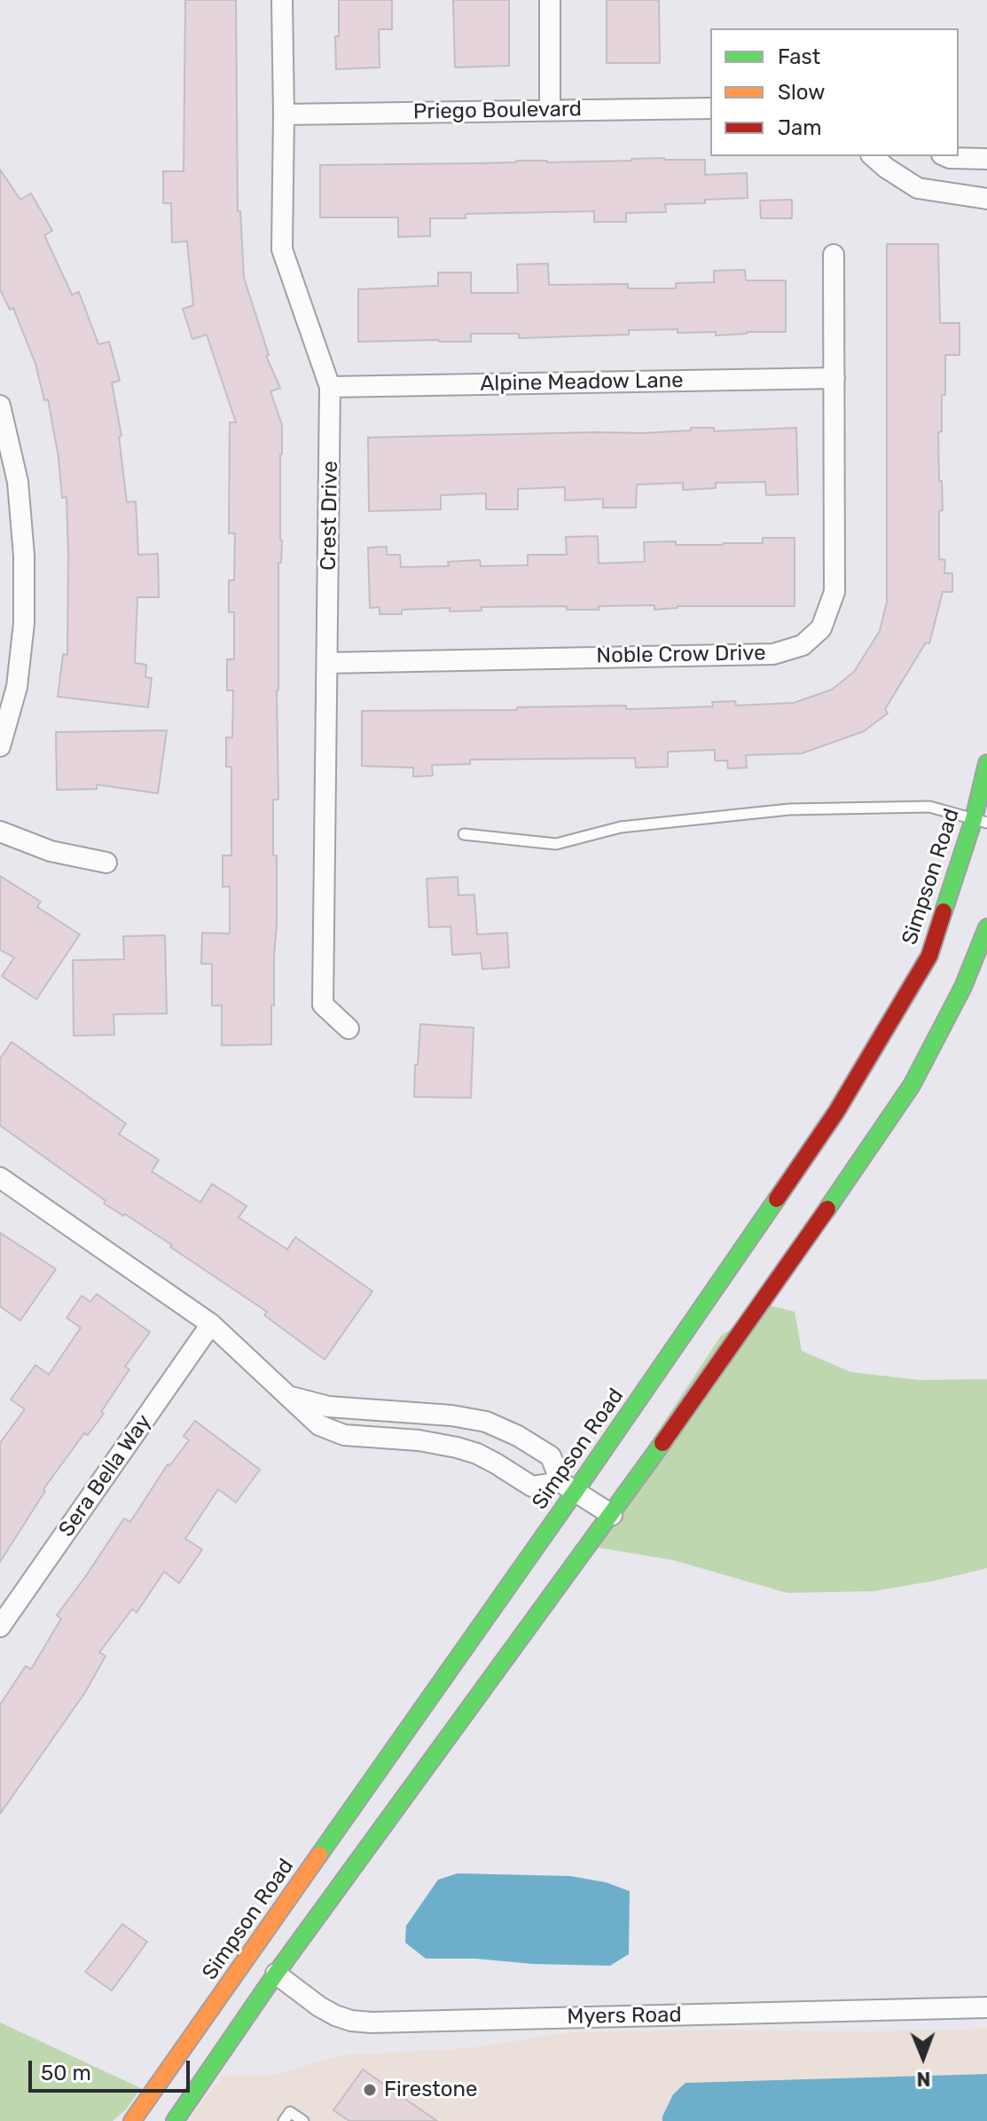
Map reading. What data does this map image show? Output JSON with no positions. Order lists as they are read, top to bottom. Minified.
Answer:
{"streets":{"main road":["Simpson Road"],"street":["Priego Boulevard","Alpine Meadow Lane","Crest Drive","Noble Crow Drive","Sera Bella Way","Myers Road"]},"crossings":[["Priego Boulevard","Crest Drive"],["Alpine Meadow Lane","Crest Drive"],["Alpine Meadow Lane","Noble Crow Drive"],["Crest Drive","Noble Crow Drive"]],"places":["Firestone"],"legend":["Fast","Slow","Jam"],"scale_bar":"50 m","north":"bottom"}
